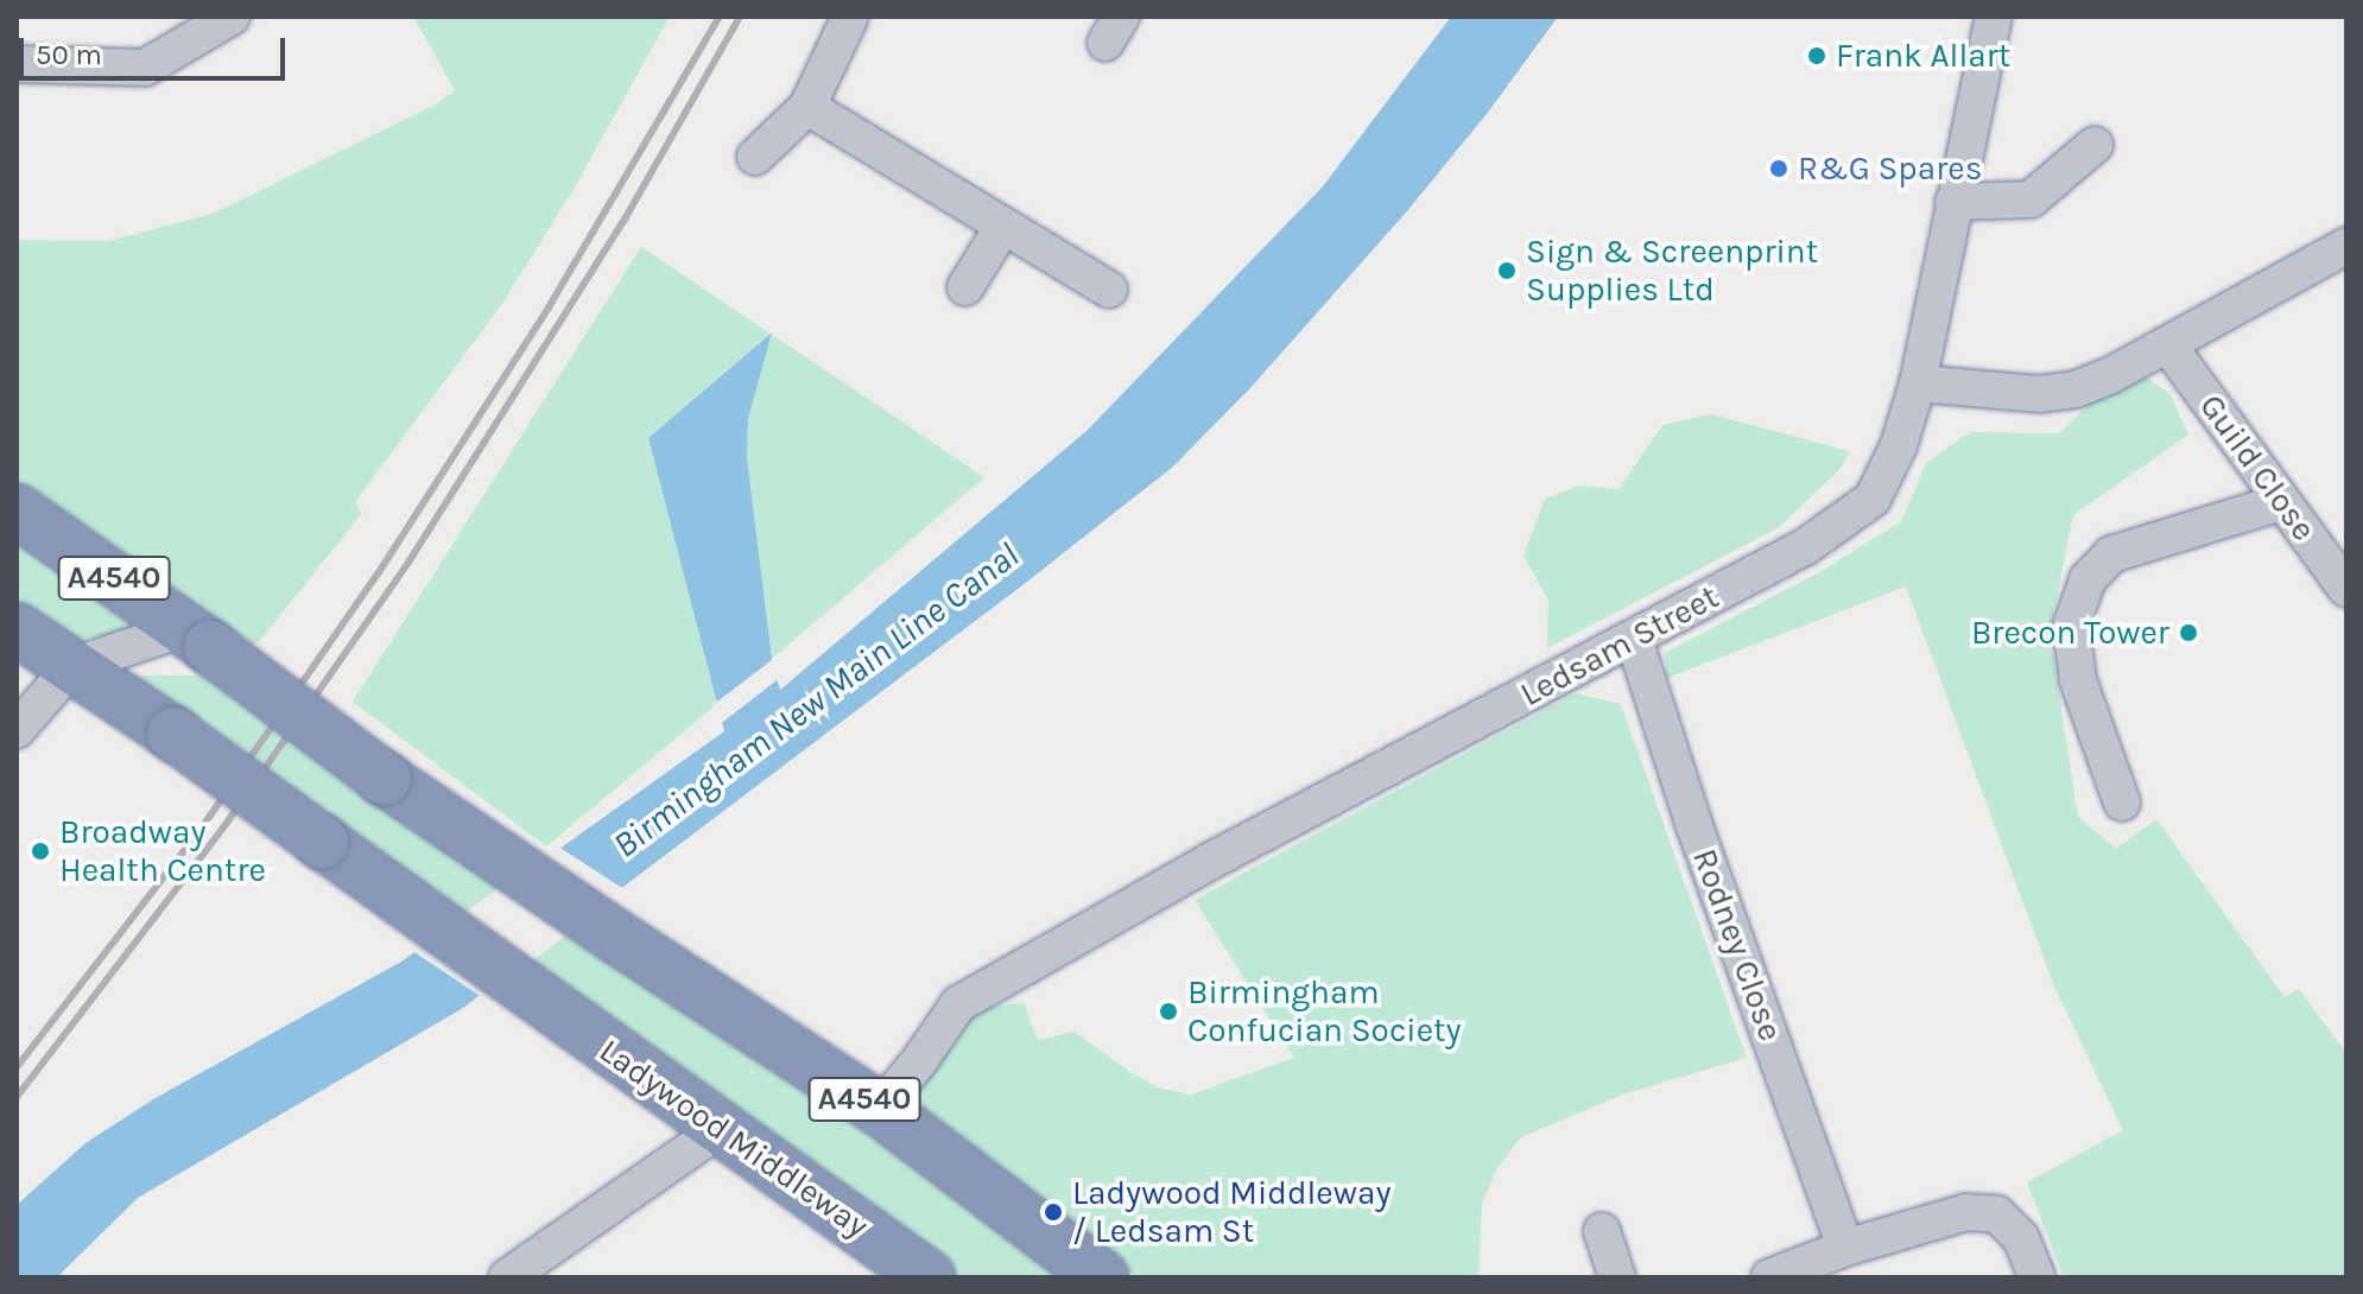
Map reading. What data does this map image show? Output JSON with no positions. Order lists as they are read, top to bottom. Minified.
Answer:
{"streets":{"highway":["A4540","Ladywood Middleway"],"street":["Guild Close","Ledsam Street","Rodney Close"]},"crossings":[["A4540","Ledsam Street"],["A4540","Ladywood Middleway"],["Ledsam Street","Rodney Close"]],"water":["Birmingham New Main Line Canal"],"places":["Frank Allart","R&G Spares","Sign & Screenprint Supplies Ltd","Brecon Tower","Broadway Health Centre","Birmingham Confucian Society","Ladywood Middleway / Ledsam St"],"scale_bar":"50 m"}
